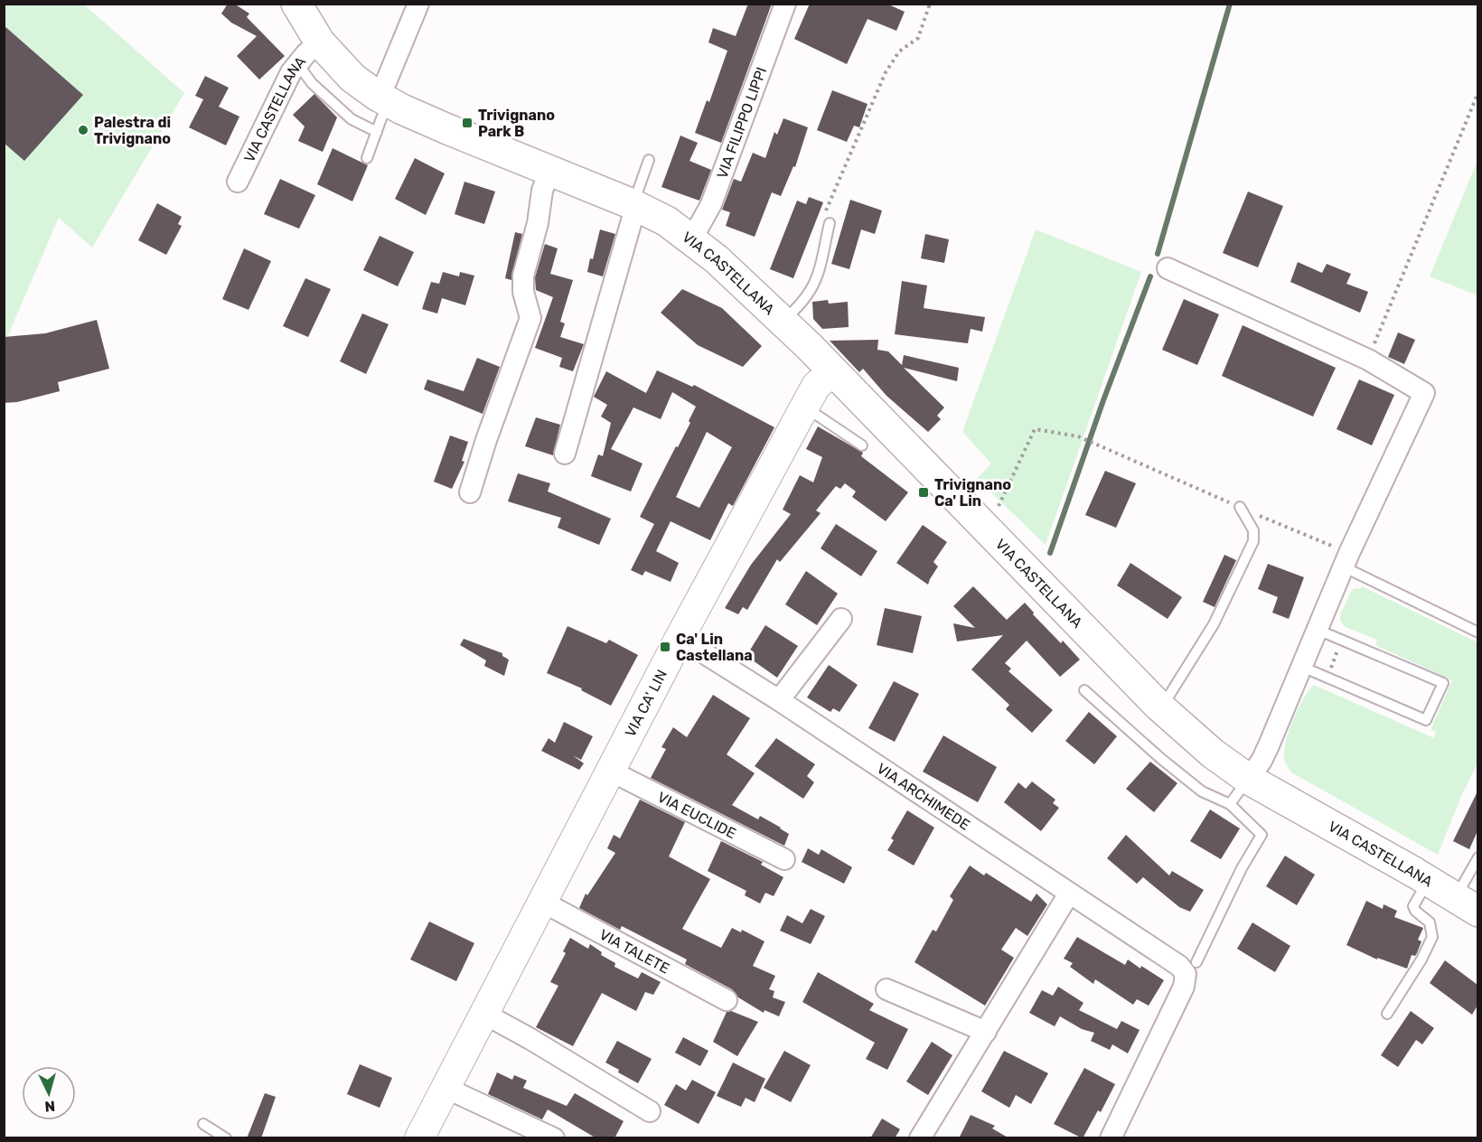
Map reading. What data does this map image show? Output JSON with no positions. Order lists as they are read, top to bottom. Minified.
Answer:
{"streets":{"main road":["VIA CASTELLANA"],"street":["VIA FILIPPO LIPPI","VIA CA' LIN","VIA ARCHIMEDE","VIA EUCLIDE","VIA TALETE"]},"crossings":[["VIA CASTELLANA","VIA FILIPPO LIPPI"],["VIA CASTELLANA","VIA CA' LIN"],["VIA CA' LIN","VIA ARCHIMEDE"],["VIA CA' LIN","VIA EUCLIDE"],["VIA CA' LIN","VIA TALETE"]],"places":{"transit":["Trivignano Park B","Trivignano Ca' Lin","Ca' Lin Castellana"],"other":["Palestra di Trivignano"]},"north":"bottom"}
